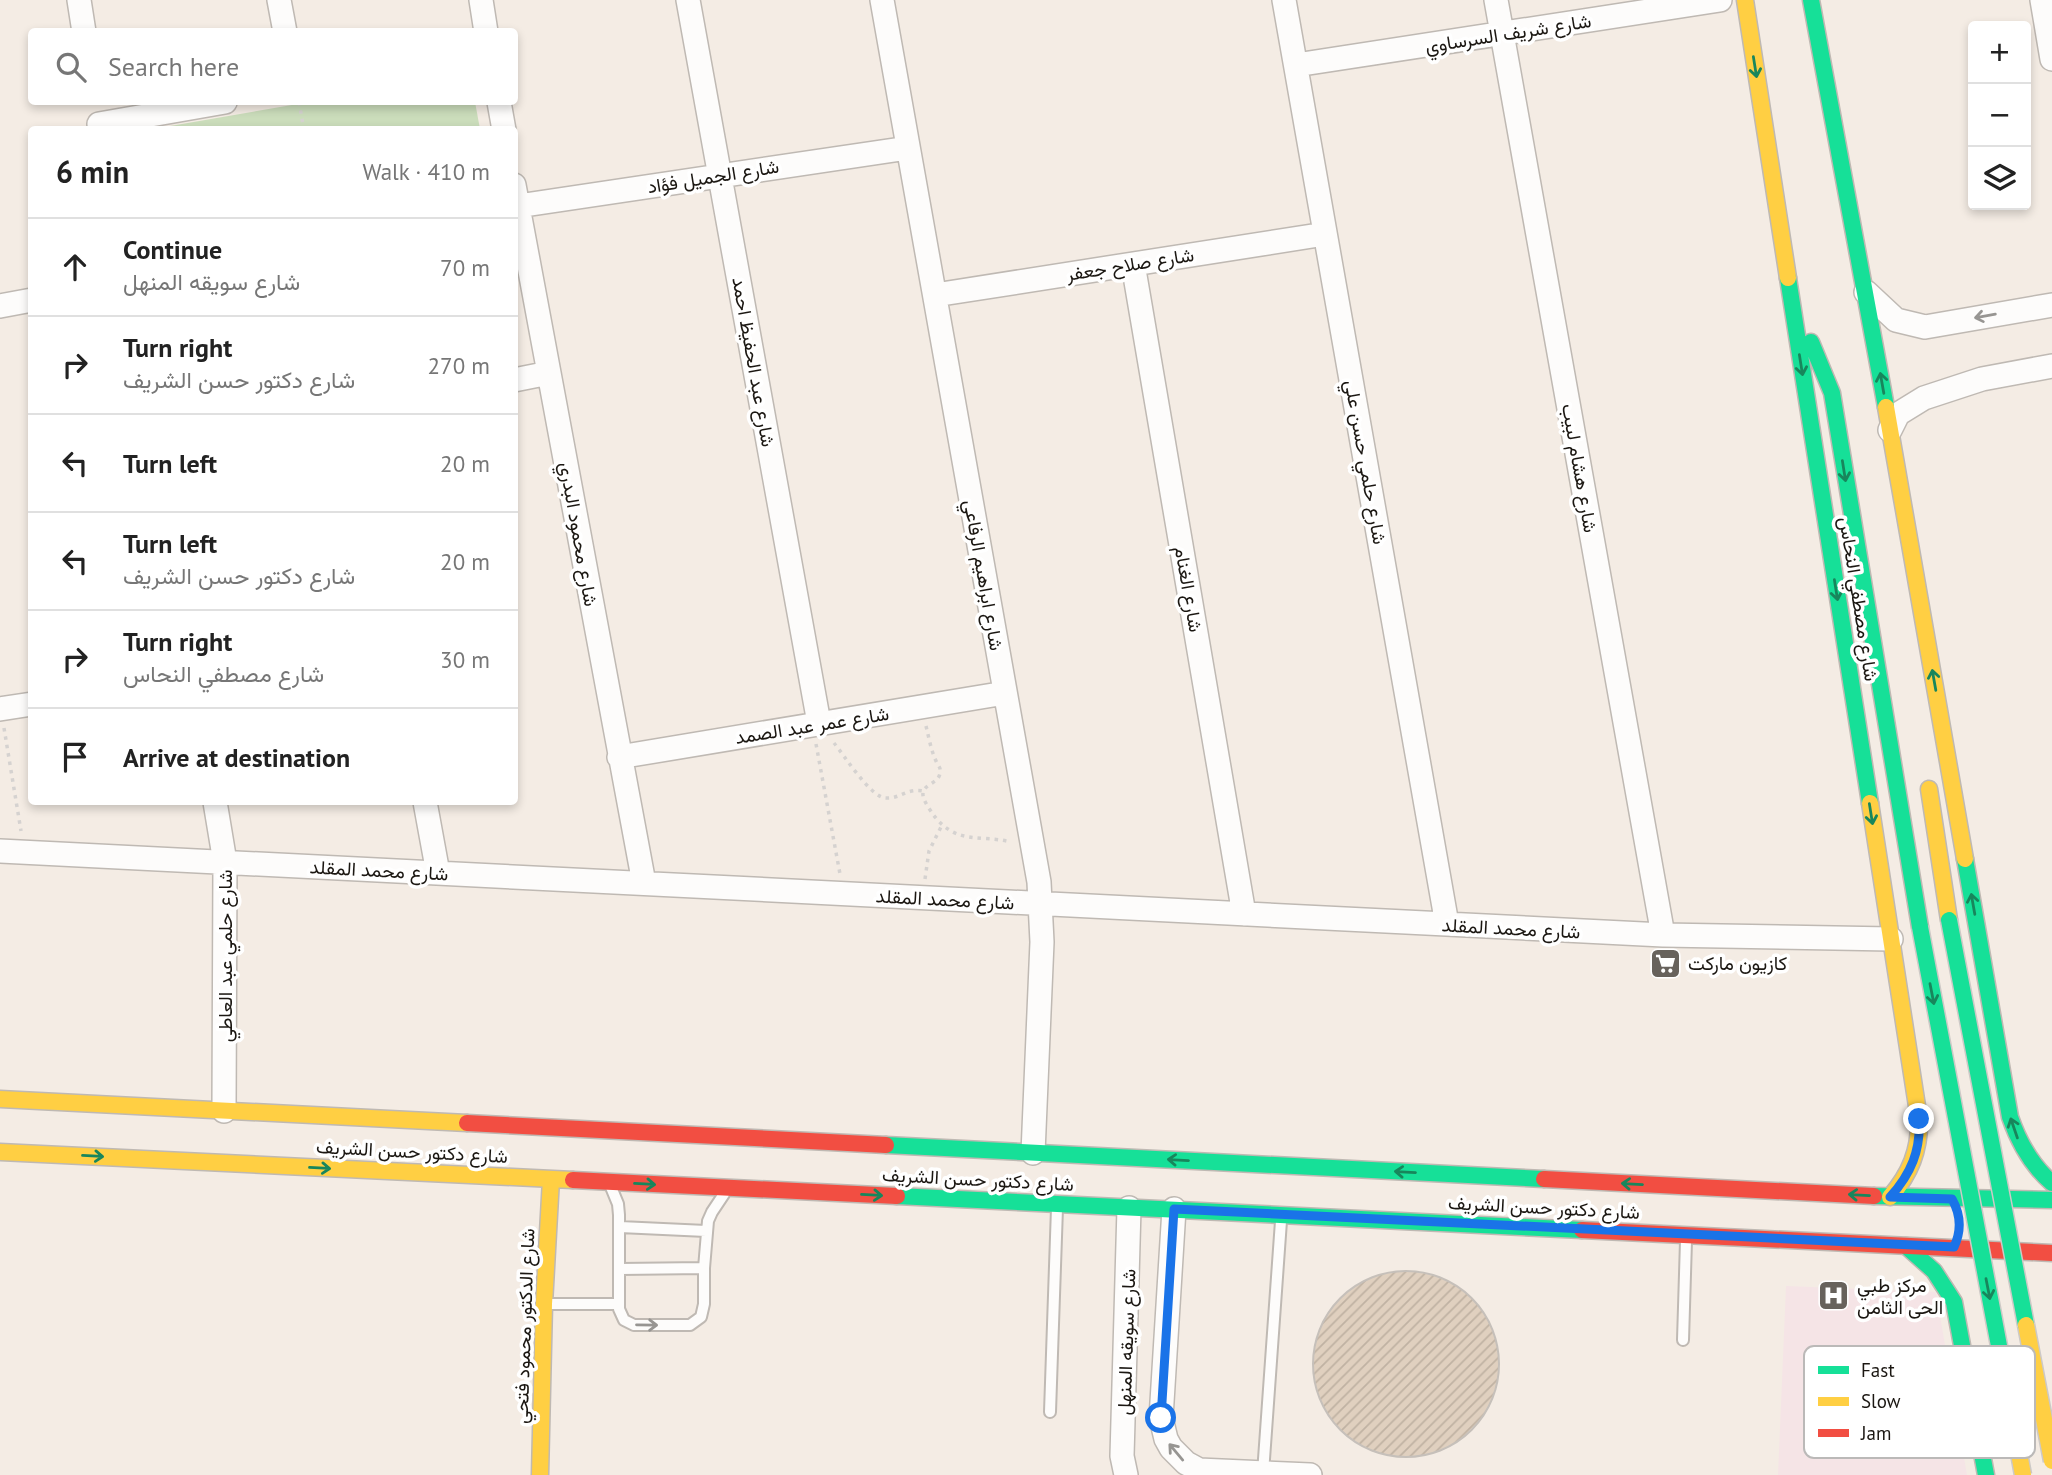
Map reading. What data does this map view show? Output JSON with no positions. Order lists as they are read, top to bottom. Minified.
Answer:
{"streets":{"main road":["شارع مصطفي النحاس","شارع دكتور حسن الشريف","شارع الدكتور محمود فتحي"],"street":["شارع شريف السرساوي","شارع الجميل فؤاد","شارع صلاح جعفر","شارع عبد الحفيظ احمد","شارع حلمي حسن علي","شارع هشام لبيب","شارع محمود البدري","شارع ابراهيم الرفاعي","شارع الغنام","شارع عمر عبد الصمد","شارع محمد المقلد","شارع حلمي عبد العاطي","شارع سويقه المنهل"]},"crossings":[["شارع شريف السرساوي","شارع حلمي حسن علي"],["شارع شريف السرساوي","شارع هشام لبيب"],["شارع الجميل فؤاد","شارع عبد الحفيظ احمد"],["شارع الجميل فؤاد","شارع ابراهيم الرفاعي"],["شارع صلاح جعفر","شارع حلمي حسن علي"],["شارع صلاح جعفر","شارع ابراهيم الرفاعي"],["شارع صلاح جعفر","شارع الغنام"],["شارع عبد الحفيظ احمد","شارع عمر عبد الصمد"],["شارع حلمي حسن علي","شارع محمد المقلد"],["شارع هشام لبيب","شارع محمد المقلد"],["شارع محمود البدري","شارع عمر عبد الصمد"],["شارع محمود البدري","شارع محمد المقلد"],["شارع ابراهيم الرفاعي","شارع عمر عبد الصمد"],["شارع ابراهيم الرفاعي","شارع محمد المقلد"],["شارع ابراهيم الرفاعي","شارع دكتور حسن الشريف"],["شارع الغنام","شارع محمد المقلد"],["شارع مصطفي النحاس","شارع محمد المقلد"],["شارع مصطفي النحاس","شارع دكتور حسن الشريف"],["شارع محمد المقلد","شارع حلمي عبد العاطي"],["شارع حلمي عبد العاطي","شارع دكتور حسن الشريف"],["شارع دكتور حسن الشريف","شارع الدكتور محمود فتحي"],["شارع دكتور حسن الشريف","شارع سويقه المنهل"]],"places":{"supermarket":["كازيون ماركت"],"hospital":["مركز طبي الحى الثامن"]},"legend":["Fast","Slow","Jam"],"page":{"map_buttons":["+","−"],"search":"Search here","heading":["6 min","Walk · 410 m"],"list":[["Continue","شارع سويقه المنهل","70 m"],["Turn right","شارع دكتور حسن الشريف","270 m"],["Turn left","20 m"],["Turn left","شارع دكتور حسن الشريف","20 m"],["Turn right","شارع مصطفي النحاس","30 m"],"Arrive at destination"]}}
